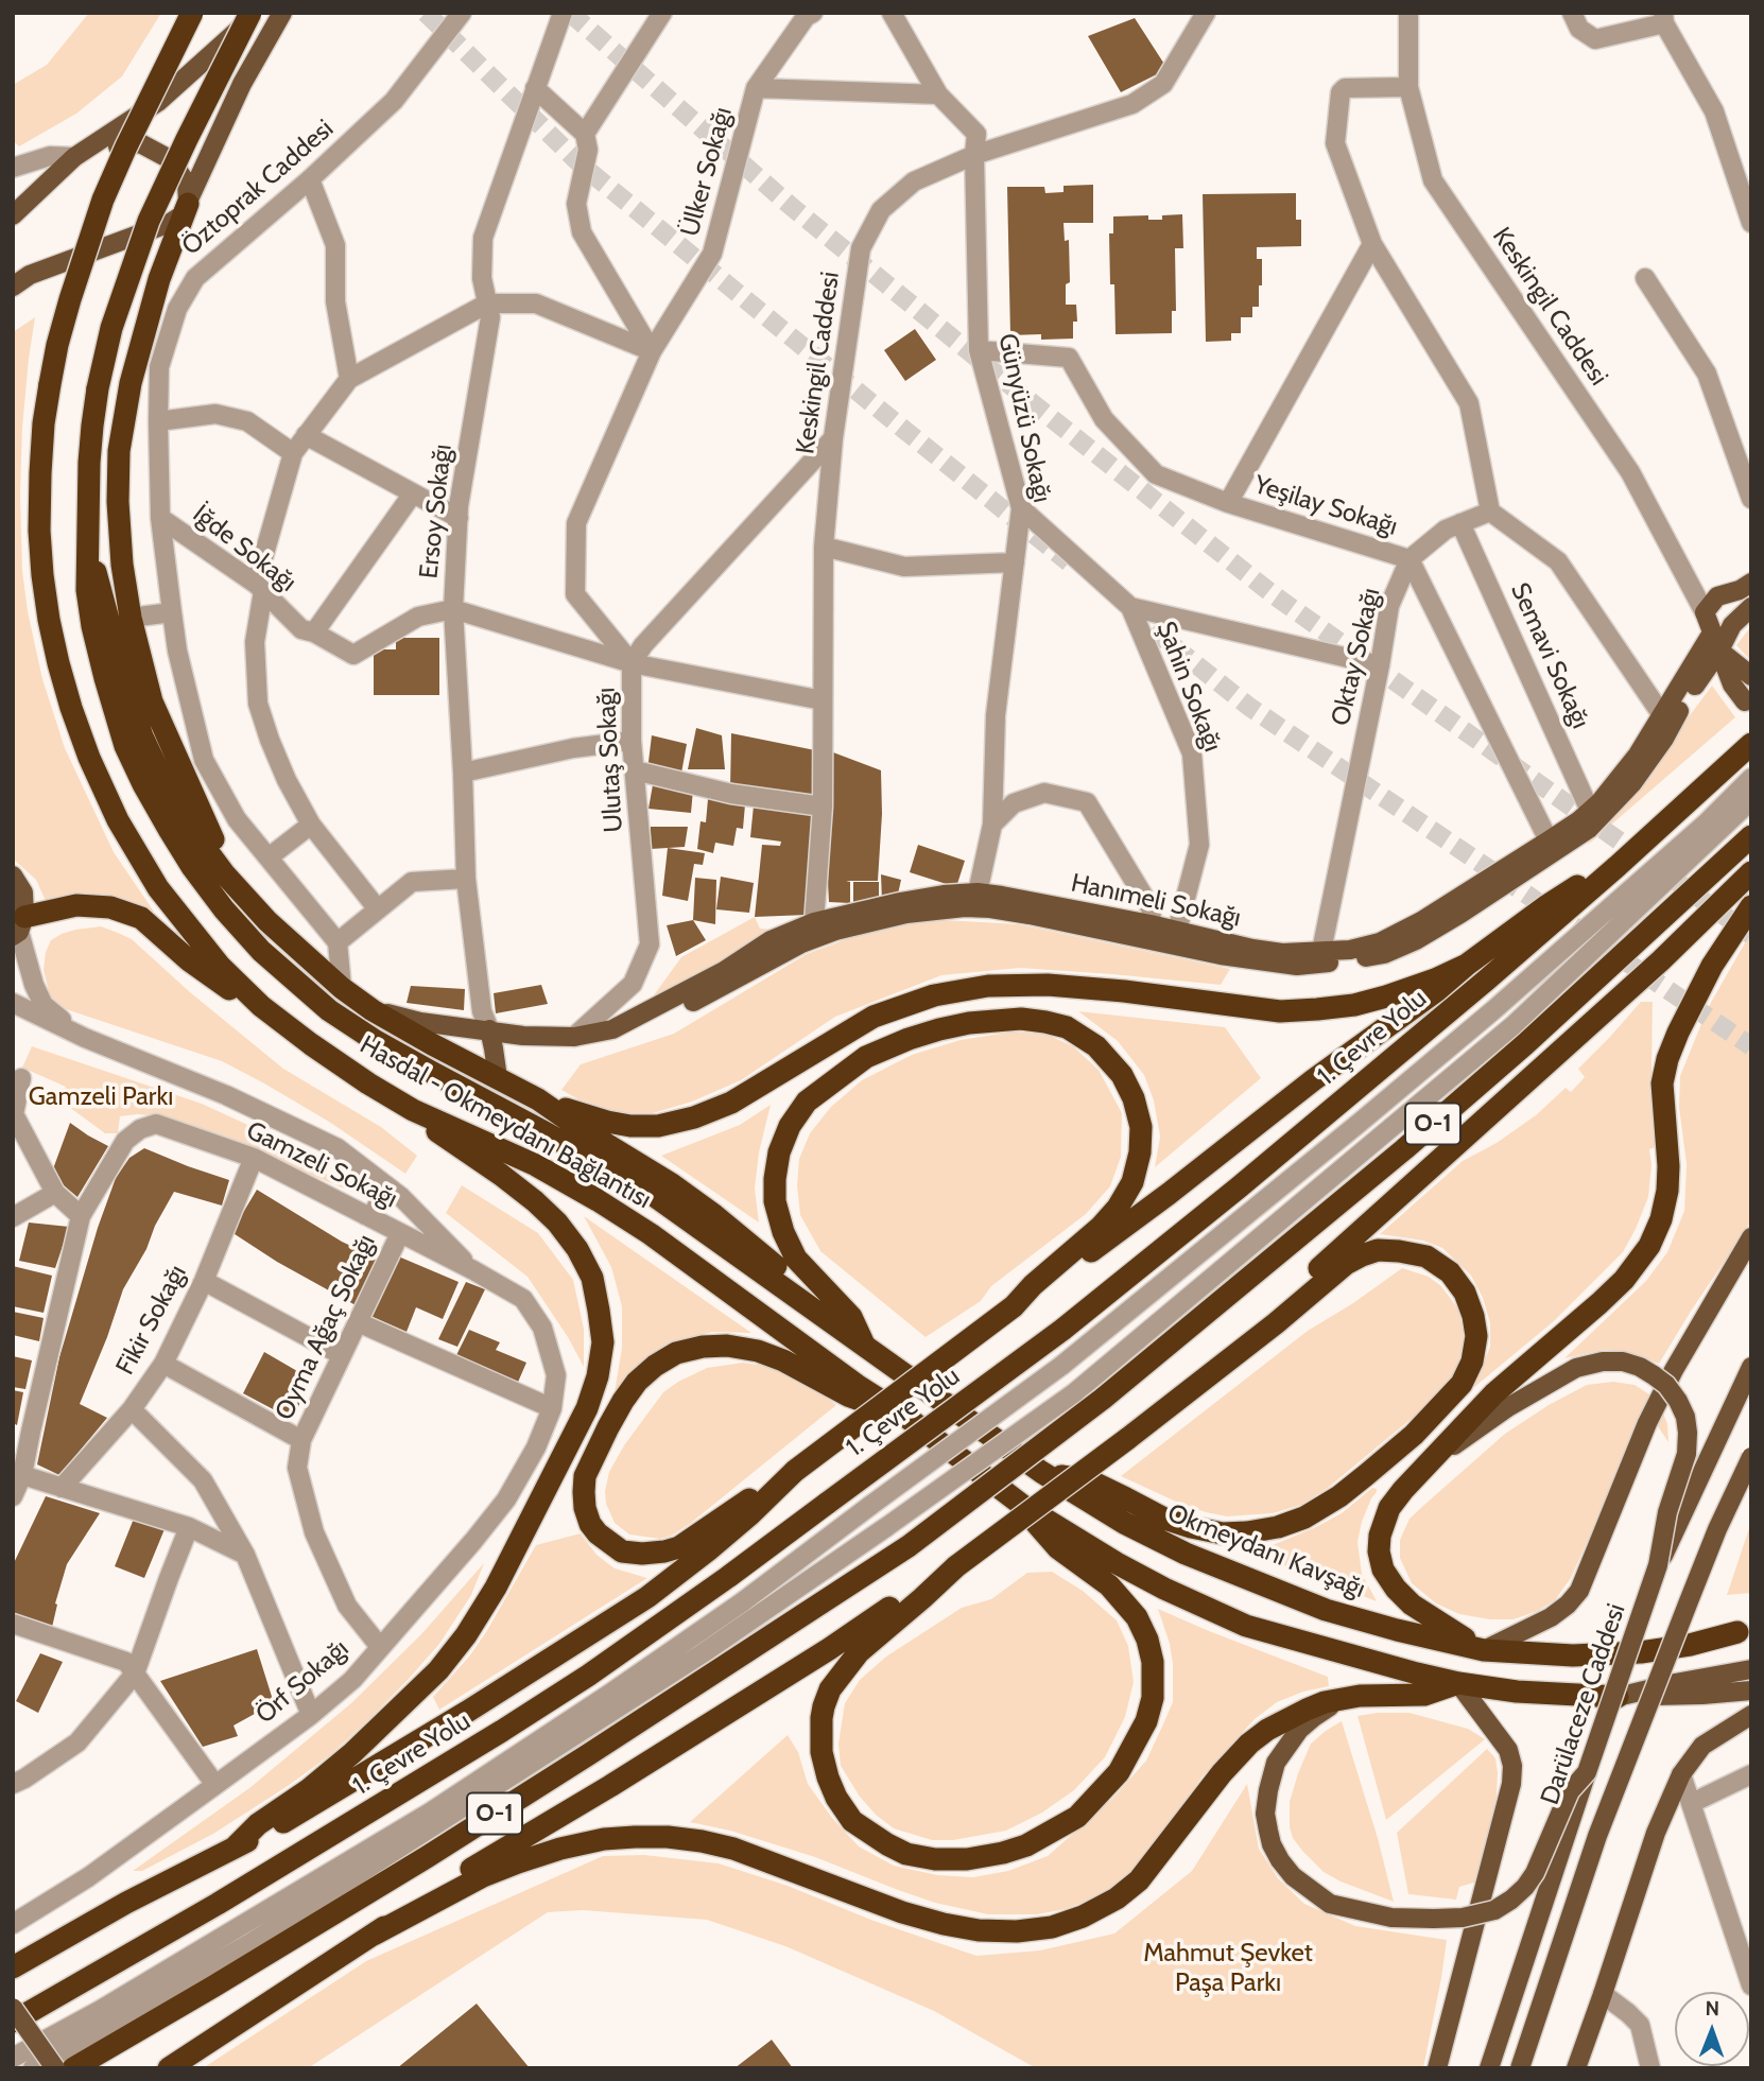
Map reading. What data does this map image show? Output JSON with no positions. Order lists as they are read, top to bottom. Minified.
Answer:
{"streets":{"highway":["1. Çevre Yolu","Hasdal - Okmeydanı Bağlantısı","O-1","Okmeydanı Kavşağı"],"main road":["Hanımeli Sokağı","Darülaceze Caddesi"],"street":["Ülker Sokağı","Öztoprak Caddesi","Keskingil Caddesi","Günyüzü Sokağı","Yeşilay Sokağı","Ersoy Sokağı","İğde Sokağı","Semavi Sokağı","Oktay Sokağı","Şahin Sokağı","Ulutaş Sokağı","Gamzeli Sokağı","Fikir Sokağı","Oyma Ağaç Sokağı","Örf Sokağı"]},"crossings":[["Ülker Sokağı","Ulutaş Sokağı"],["Öztoprak Caddesi","İğde Sokağı"],["Keskingil Caddesi","Günyüzü Sokağı"],["Keskingil Caddesi","Hanımeli Sokağı"],["Günyüzü Sokağı","Yeşilay Sokağı"],["Günyüzü Sokağı","Şahin Sokağı"],["Günyüzü Sokağı","Hanımeli Sokağı"],["Yeşilay Sokağı","Oktay Sokağı"],["Yeşilay Sokağı","Hanımeli Sokağı"],["Ersoy Sokağı","İğde Sokağı"],["Ersoy Sokağı","Hanımeli Sokağı"],["Semavi Sokağı","Oktay Sokağı"],["Semavi Sokağı","Hanımeli Sokağı"],["Oktay Sokağı","Hanımeli Sokağı"],["Şahin Sokağı","Hanımeli Sokağı"],["Ulutaş Sokağı","Hanımeli Sokağı"],["Hasdal - Okmeydanı Bağlantısı","Okmeydanı Kavşağı"],["Gamzeli Sokağı","Fikir Sokağı"],["Gamzeli Sokağı","Oyma Ağaç Sokağı"],["Gamzeli Sokağı","Örf Sokağı"],["Oyma Ağaç Sokağı","Örf Sokağı"]],"parks":["Gamzeli Parkı","Mahmut Şevket Paşa Parkı"],"north":"top"}
